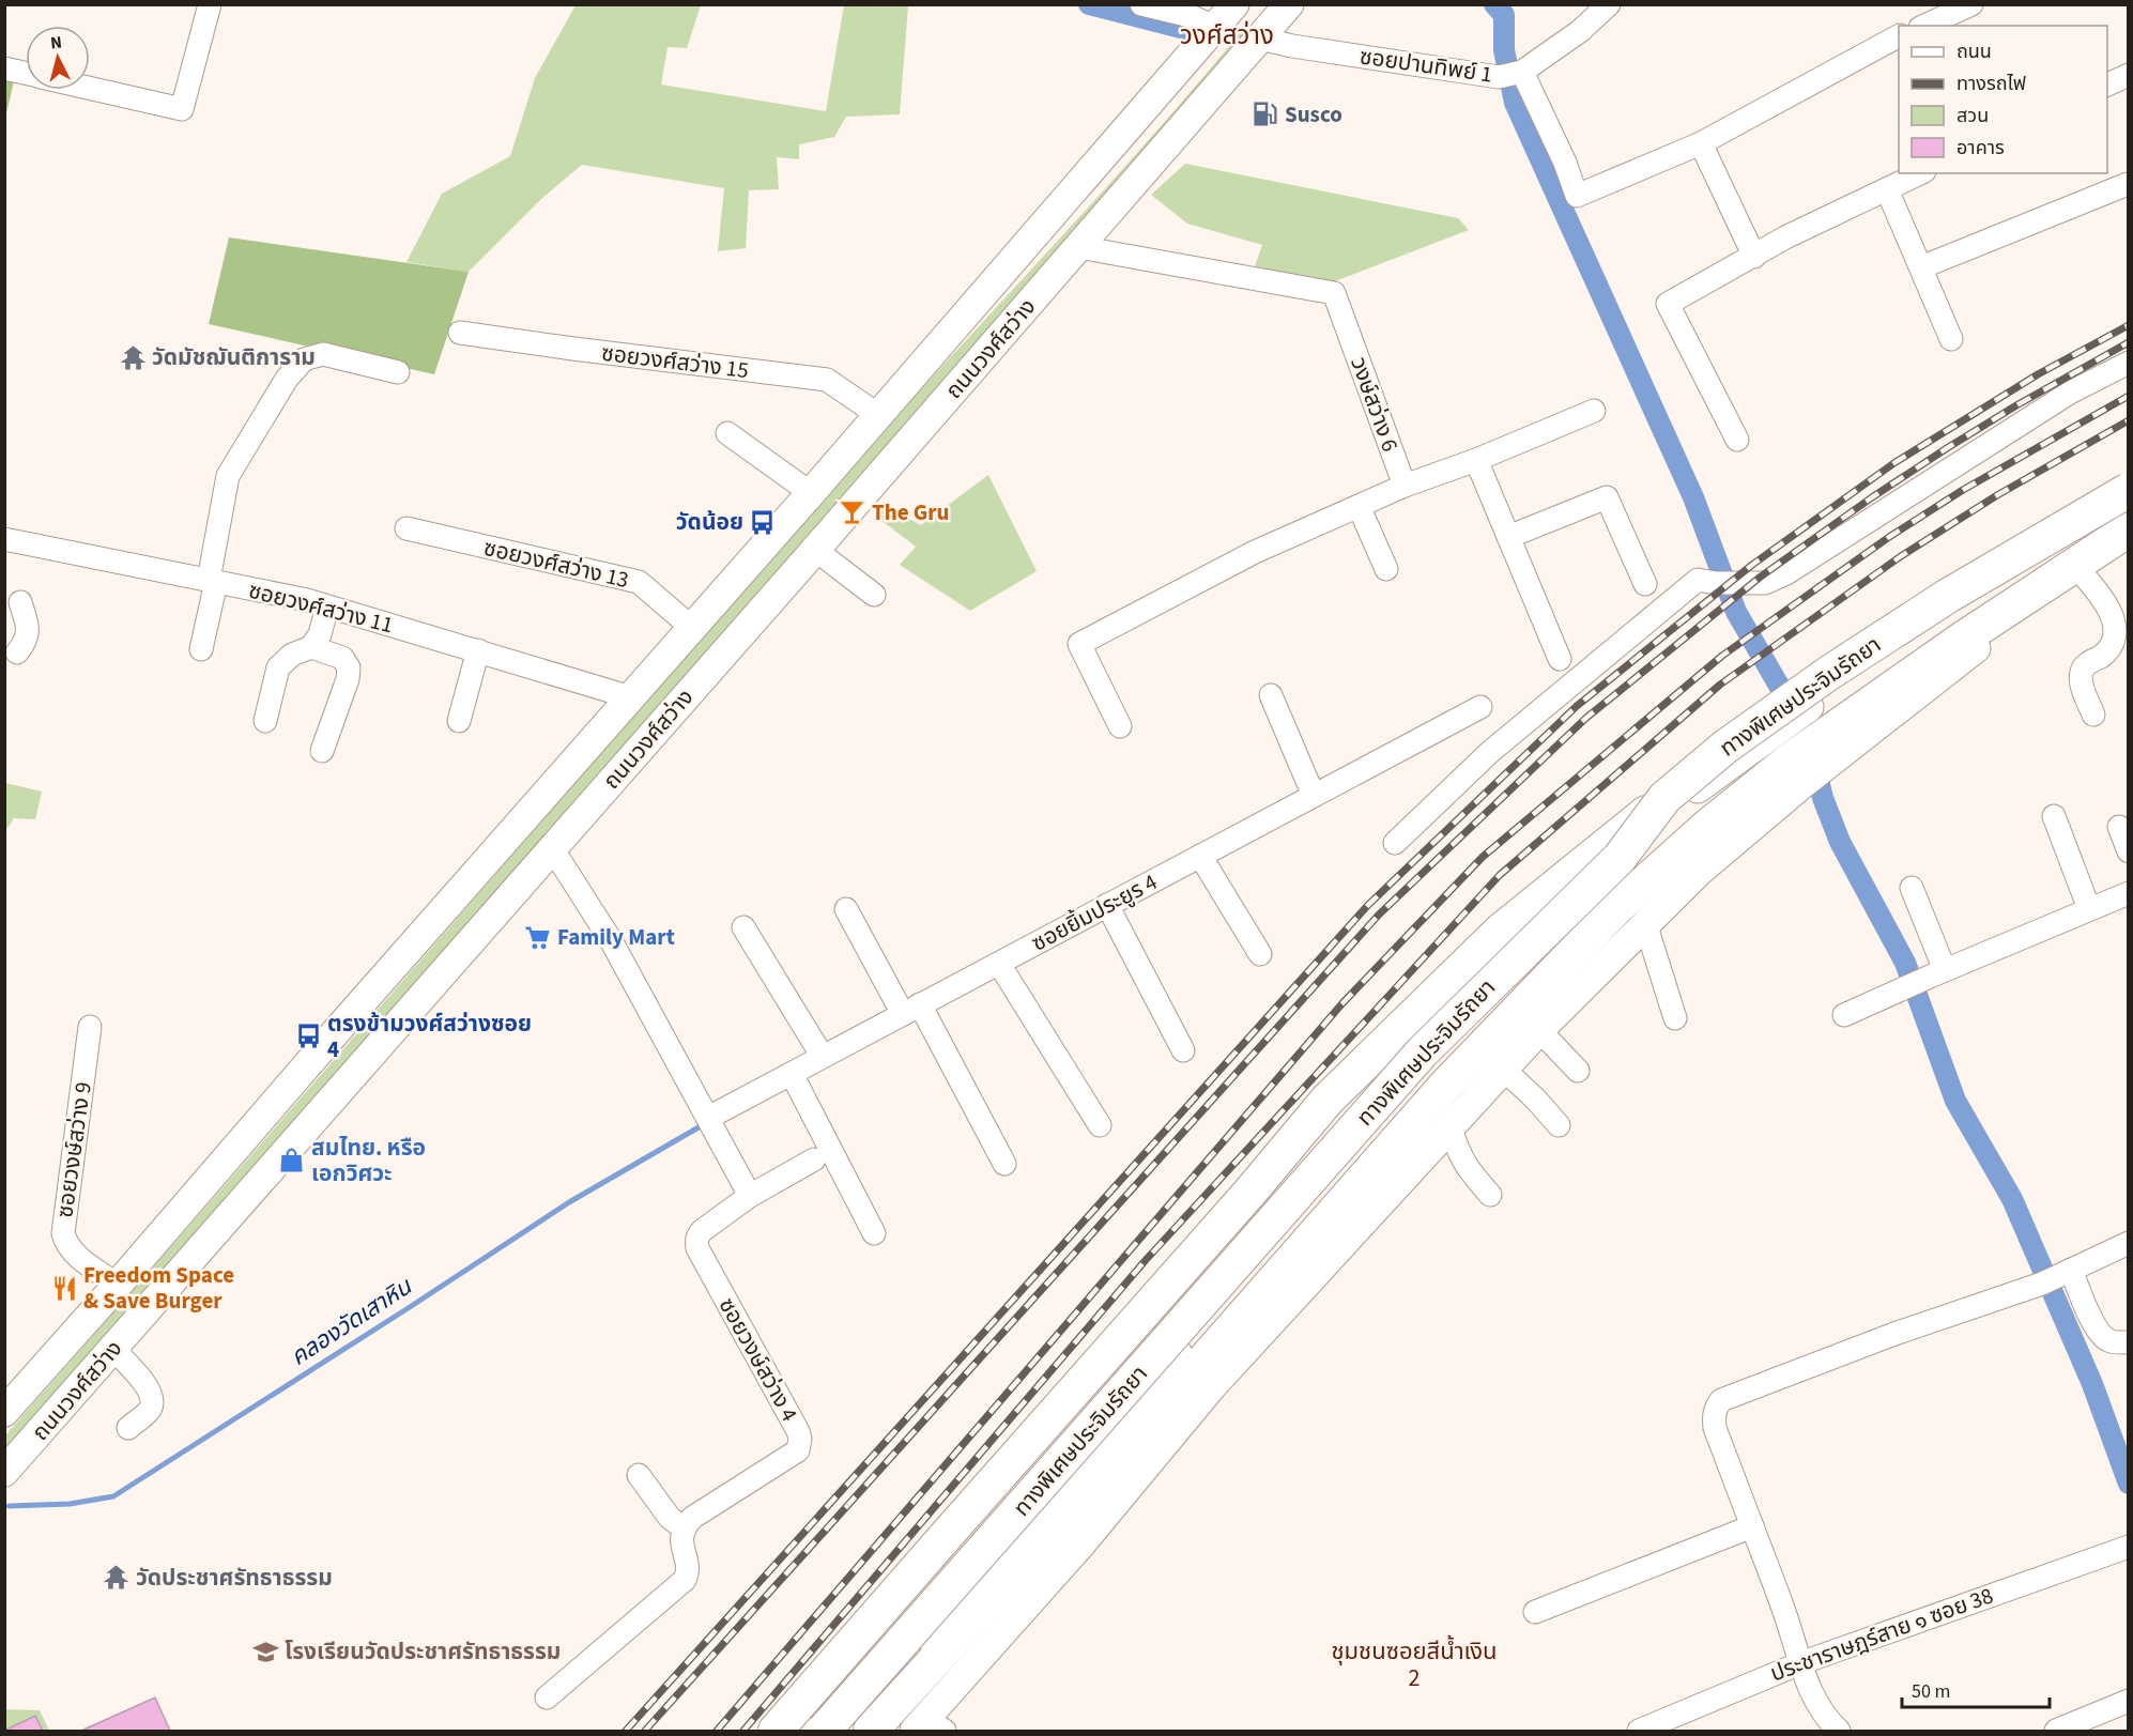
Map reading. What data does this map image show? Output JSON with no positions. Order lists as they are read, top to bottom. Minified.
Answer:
{"streets":{"highway":["ทางพิเศษประจิมรัถยา"],"main road":["ถนนวงศ์สว่าง"],"street":["ซอยปานทิพย์ 1","ซอยวงศ์สว่าง 15","วงษ์สว่าง 6","ซอยวงศ์สว่าง 13","ซอยวงศ์สว่าง 11","ซอยยิ้มประยูร 4","ซอยวงษ์สว่าง 9","ซอยวงษ์สว่าง 4","ประชาราษฎร์สาย ๑ ซอย 38"]},"crossings":[["ซอยปานทิพย์ 1","ถนนวงศ์สว่าง"],["ถนนวงศ์สว่าง","ซอยวงศ์สว่าง 15"],["ถนนวงศ์สว่าง","วงษ์สว่าง 6"],["ถนนวงศ์สว่าง","ซอยวงศ์สว่าง 13"],["ถนนวงศ์สว่าง","ซอยวงศ์สว่าง 11"],["ถนนวงศ์สว่าง","ซอยวงษ์สว่าง 9"]],"districts":["วงศ์สว่าง","ชุมชนซอยสีน้ำเงิน 2"],"water":["คลองวัดเสาหิน"],"places":{"fuel station":["Susco"],"temple":["วัดมัชฌันติการาม","วัดประชาศรัทธาธรรม"],"bar":["The Gru"],"bus stop":["วัดน้อย","ตรงข้ามวงศ์สว่างซอย 4"],"supermarket":["Family Mart"],"shop":["สมไทย. หรือ เอกวิศวะ"],"restaurant":["Freedom Space & Save Burger"],"school or university":["โรงเรียนวัดประชาศรัทธาธรรม"]},"legend":["ถนน","ทางรถไฟ","สวน","อาคาร"],"scale_bar":"50 m","north":"top"}
